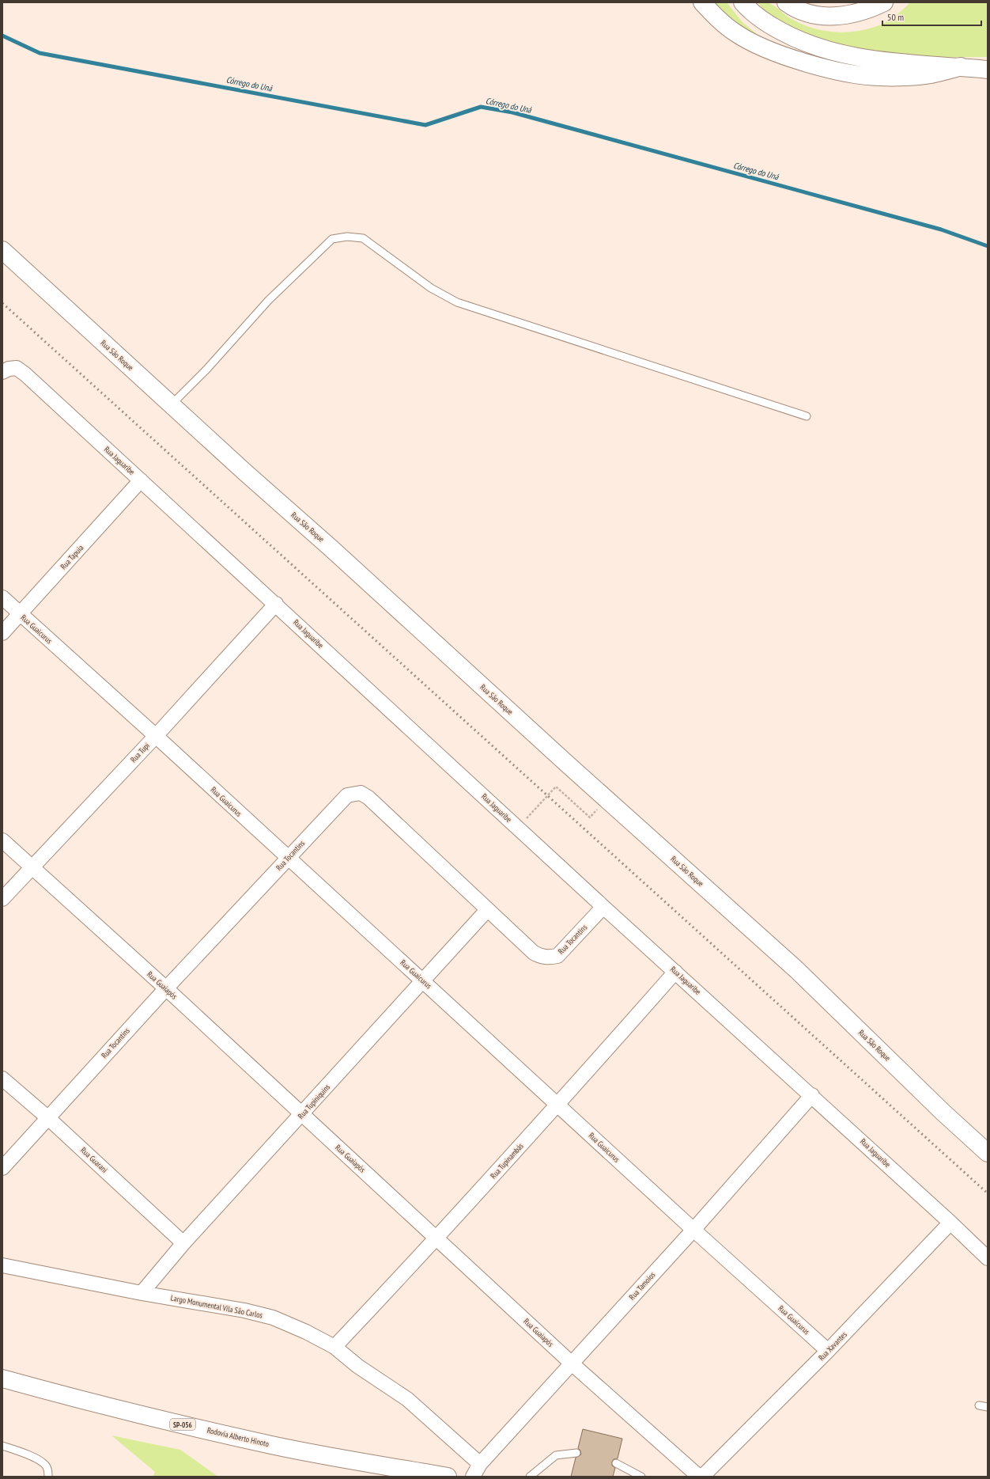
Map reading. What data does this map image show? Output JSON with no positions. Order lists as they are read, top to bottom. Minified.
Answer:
{"streets":{"main road":["Rua São Roque","SP-056","Rodovia Alberto Hinoto"],"street":["Rua Jaguaribe","Rua Tapuia","Rua Guaicurus","Rua Tupi","Rua Tocantins","Rua Guaiapós","Rua Tupiniquins","Rua Guarani","Rua Tupinambás","Rua Tamoios","Largo Monumental Vila São Carlos","Rua Xavantes"]},"crossings":[["Rua Jaguaribe","Rua Tapuia"],["Rua Jaguaribe","Rua Tupi"],["Rua Jaguaribe","Rua Tocantins"],["Rua Jaguaribe","Rua Tupinambás"],["Rua Jaguaribe","Rua Tamoios"],["Rua Jaguaribe","Rua Xavantes"],["Rua Tapuia","Rua Guaicurus"],["Rua Guaicurus","Rua Tupi"],["Rua Guaicurus","Rua Tocantins"],["Rua Guaicurus","Rua Tupiniquins"],["Rua Guaicurus","Rua Tupinambás"],["Rua Guaicurus","Rua Tamoios"],["Rua Guaicurus","Rua Xavantes"],["Rua Tupi","Rua Guaiapós"],["Rua Tocantins","Rua Guaiapós"],["Rua Tocantins","Rua Tupiniquins"],["Rua Tocantins","Rua Guarani"],["Rua Guaiapós","Rua Tupiniquins"],["Rua Guaiapós","Rua Tupinambás"],["Rua Guaiapós","Rua Tamoios"],["Rua Tupiniquins","Rua Guarani"],["Rua Tupiniquins","Largo Monumental Vila São Carlos"],["Rua Tupinambás","Largo Monumental Vila São Carlos"],["Rua Tamoios","Largo Monumental Vila São Carlos"]],"water":["Córrego do Uná"],"scale_bar":"50 m"}
